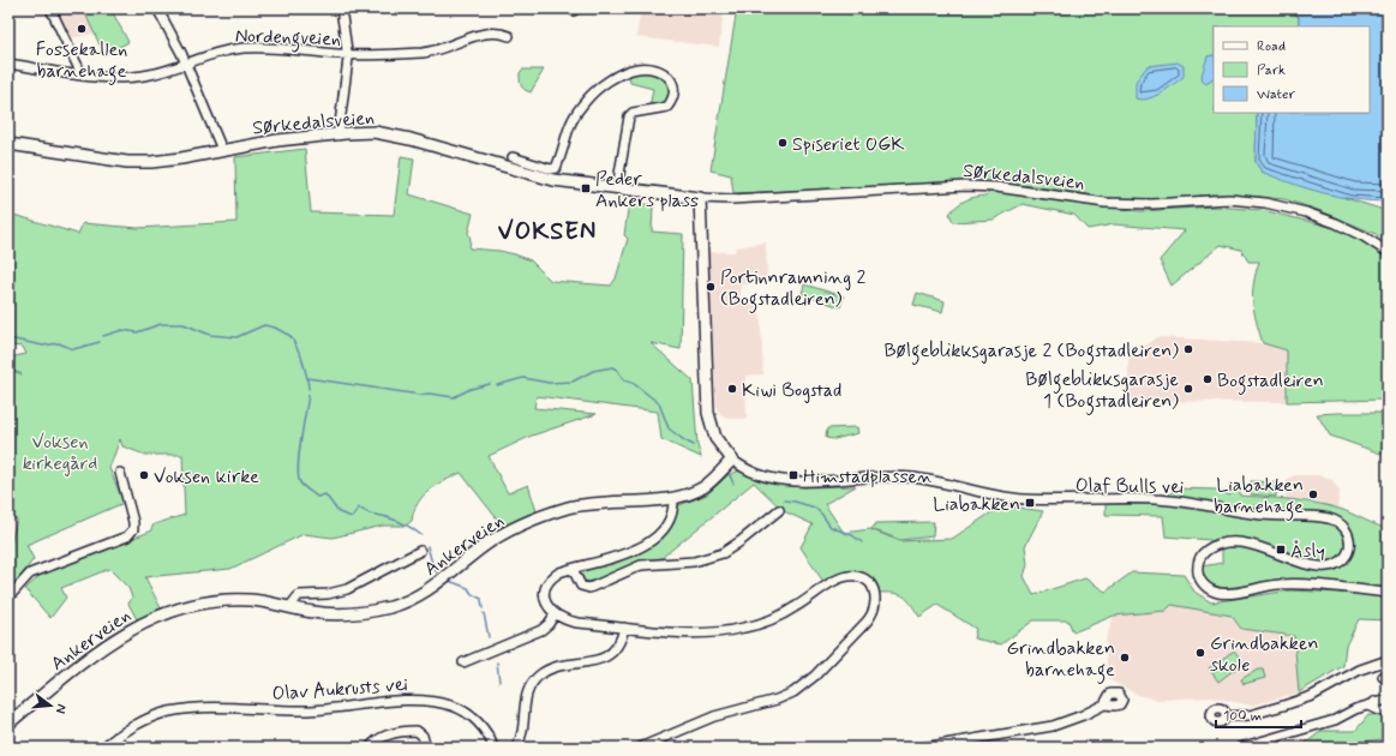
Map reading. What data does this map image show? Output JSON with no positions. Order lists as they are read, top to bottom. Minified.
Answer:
{"streets":{"main road":["Sørkedalsveien","Ankerveien"],"street":["Nordengveien","Olaf Bulls vei","Olav Aukrusts vei"]},"crossings":[["Olaf Bulls vei","Ankerveien"]],"districts":["VOKSEN"],"parks":["Voksen kirkegård"],"places":{"other":["Fossekallen barnehage","Spiseriet OGK","Portinnramning 2 (Bogstadleiren)","Bølgeblikksgarasje 2 (Bogstadleiren)","Bogstadleiren","Kiwi Bogstad","Bølgeblikksgarasje 1 (Bogstadleiren)","Voksen kirke","Liabakken barnehage","Grindbakken skole","Grindbakken barnehage"],"transit":["Peder Ankers plass","Himstadplassen","Liabakken","Åsly"]},"legend":["Road","Park","Water"],"scale_bar":"100 m","north":"right"}
